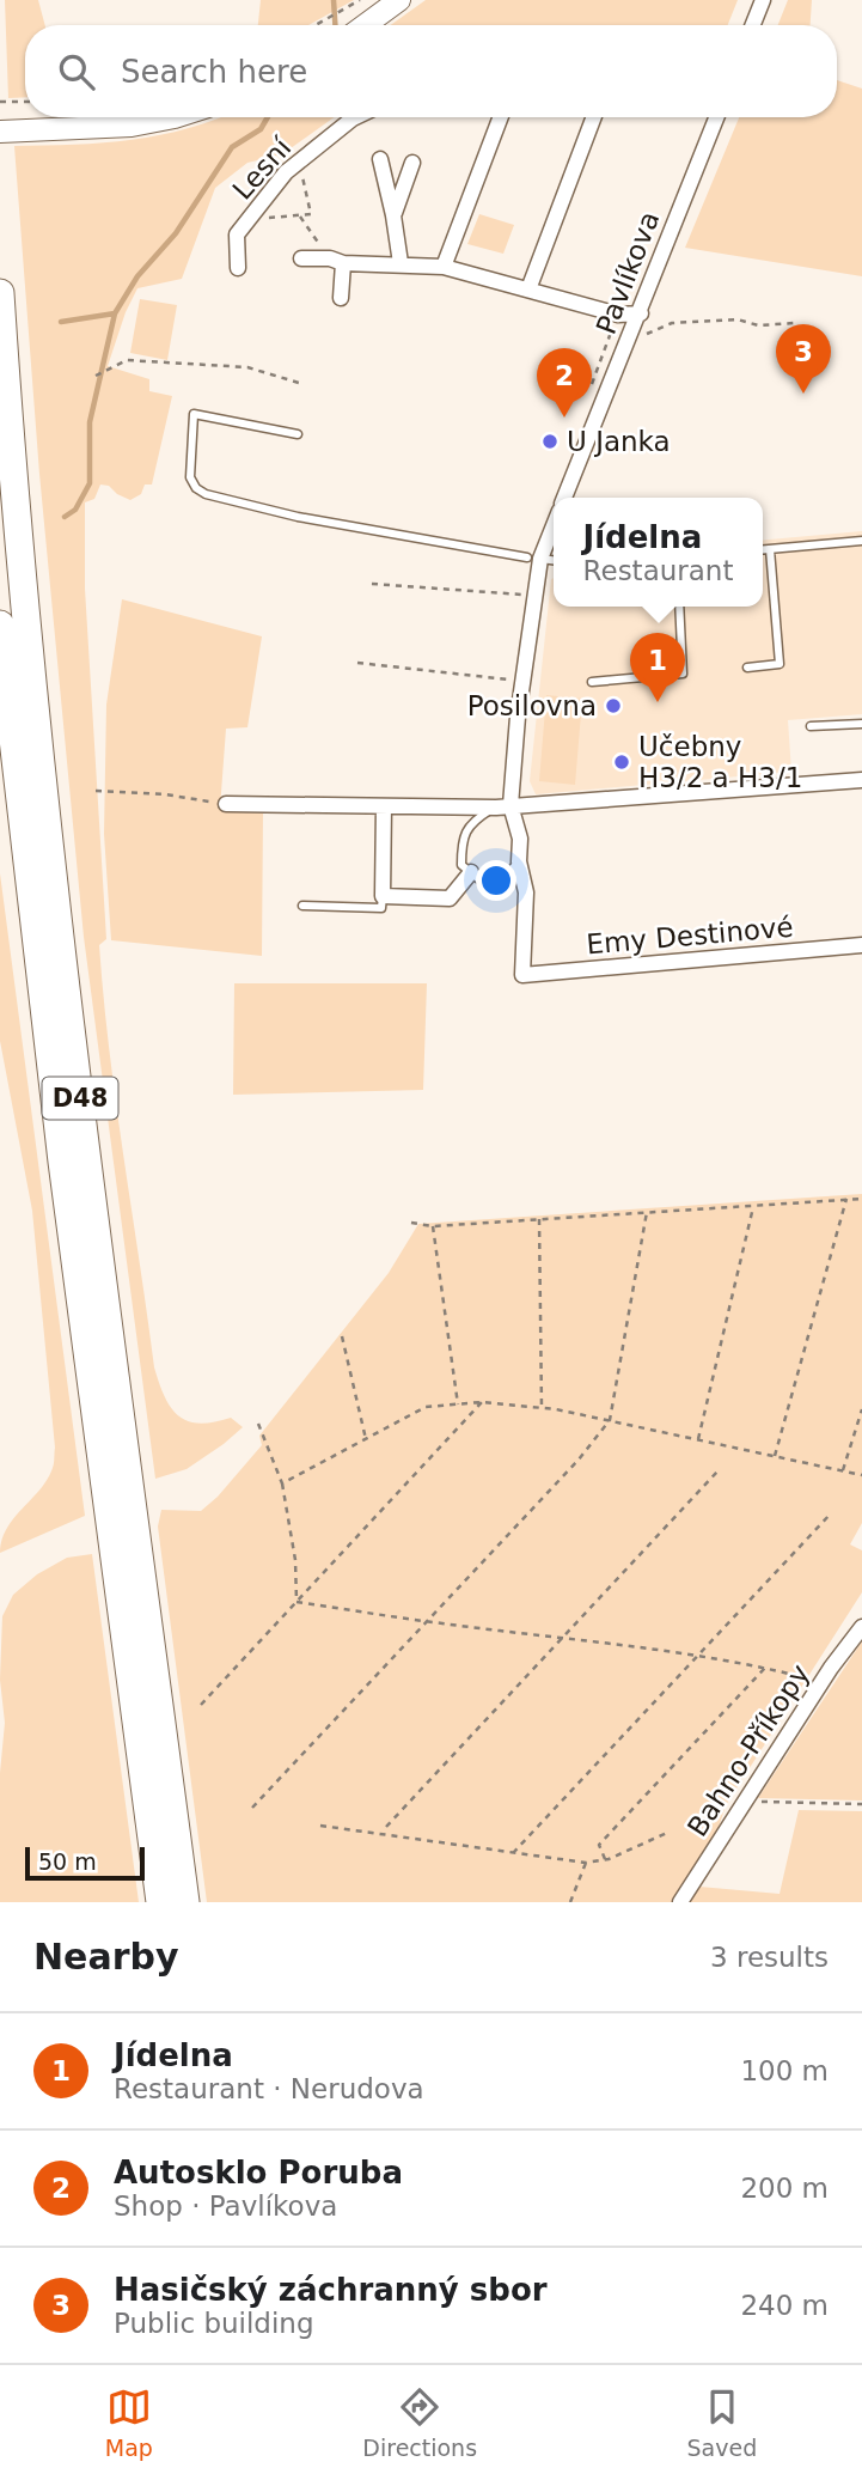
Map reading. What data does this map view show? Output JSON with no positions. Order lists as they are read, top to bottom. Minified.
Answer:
{"streets":{"highway":["D48"],"street":["Lesní","Pavlíkova","Emy Destinové","Bahno-Příkopy"]},"places":["U Janka","Posilovna","Učebny H3/2 a H3/1"],"scale_bar":"50 m","page":{"search":"Search here","pins":["3","2","1"],"popup":["Jídelna","Restaurant"],"scale":"50 m","heading":["Nearby","3 results"],"list":[{"mark":"1","name":"Jídelna","note":"Restaurant · Nerudova","value":"100 m"},{"mark":"2","name":"Autosklo Poruba","note":"Shop · Pavlíkova","value":"200 m"},{"mark":"3","name":"Hasičský záchranný sbor","note":"Public building","value":"240 m"}],"nav":["Map","Directions","Saved"]}}
